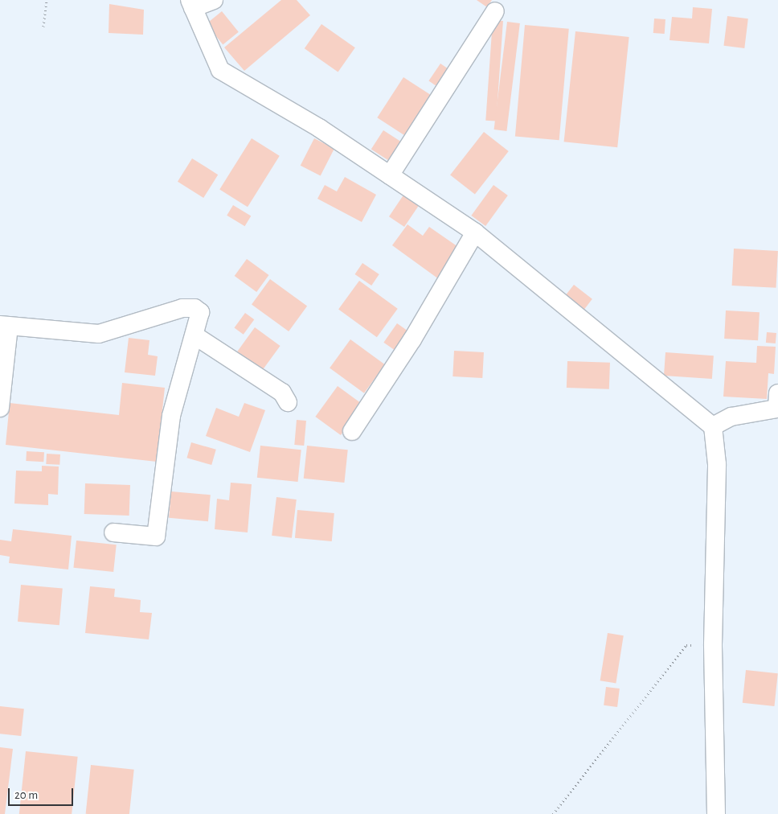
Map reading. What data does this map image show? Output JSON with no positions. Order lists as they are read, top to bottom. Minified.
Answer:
{"scale_bar":"20 m"}
